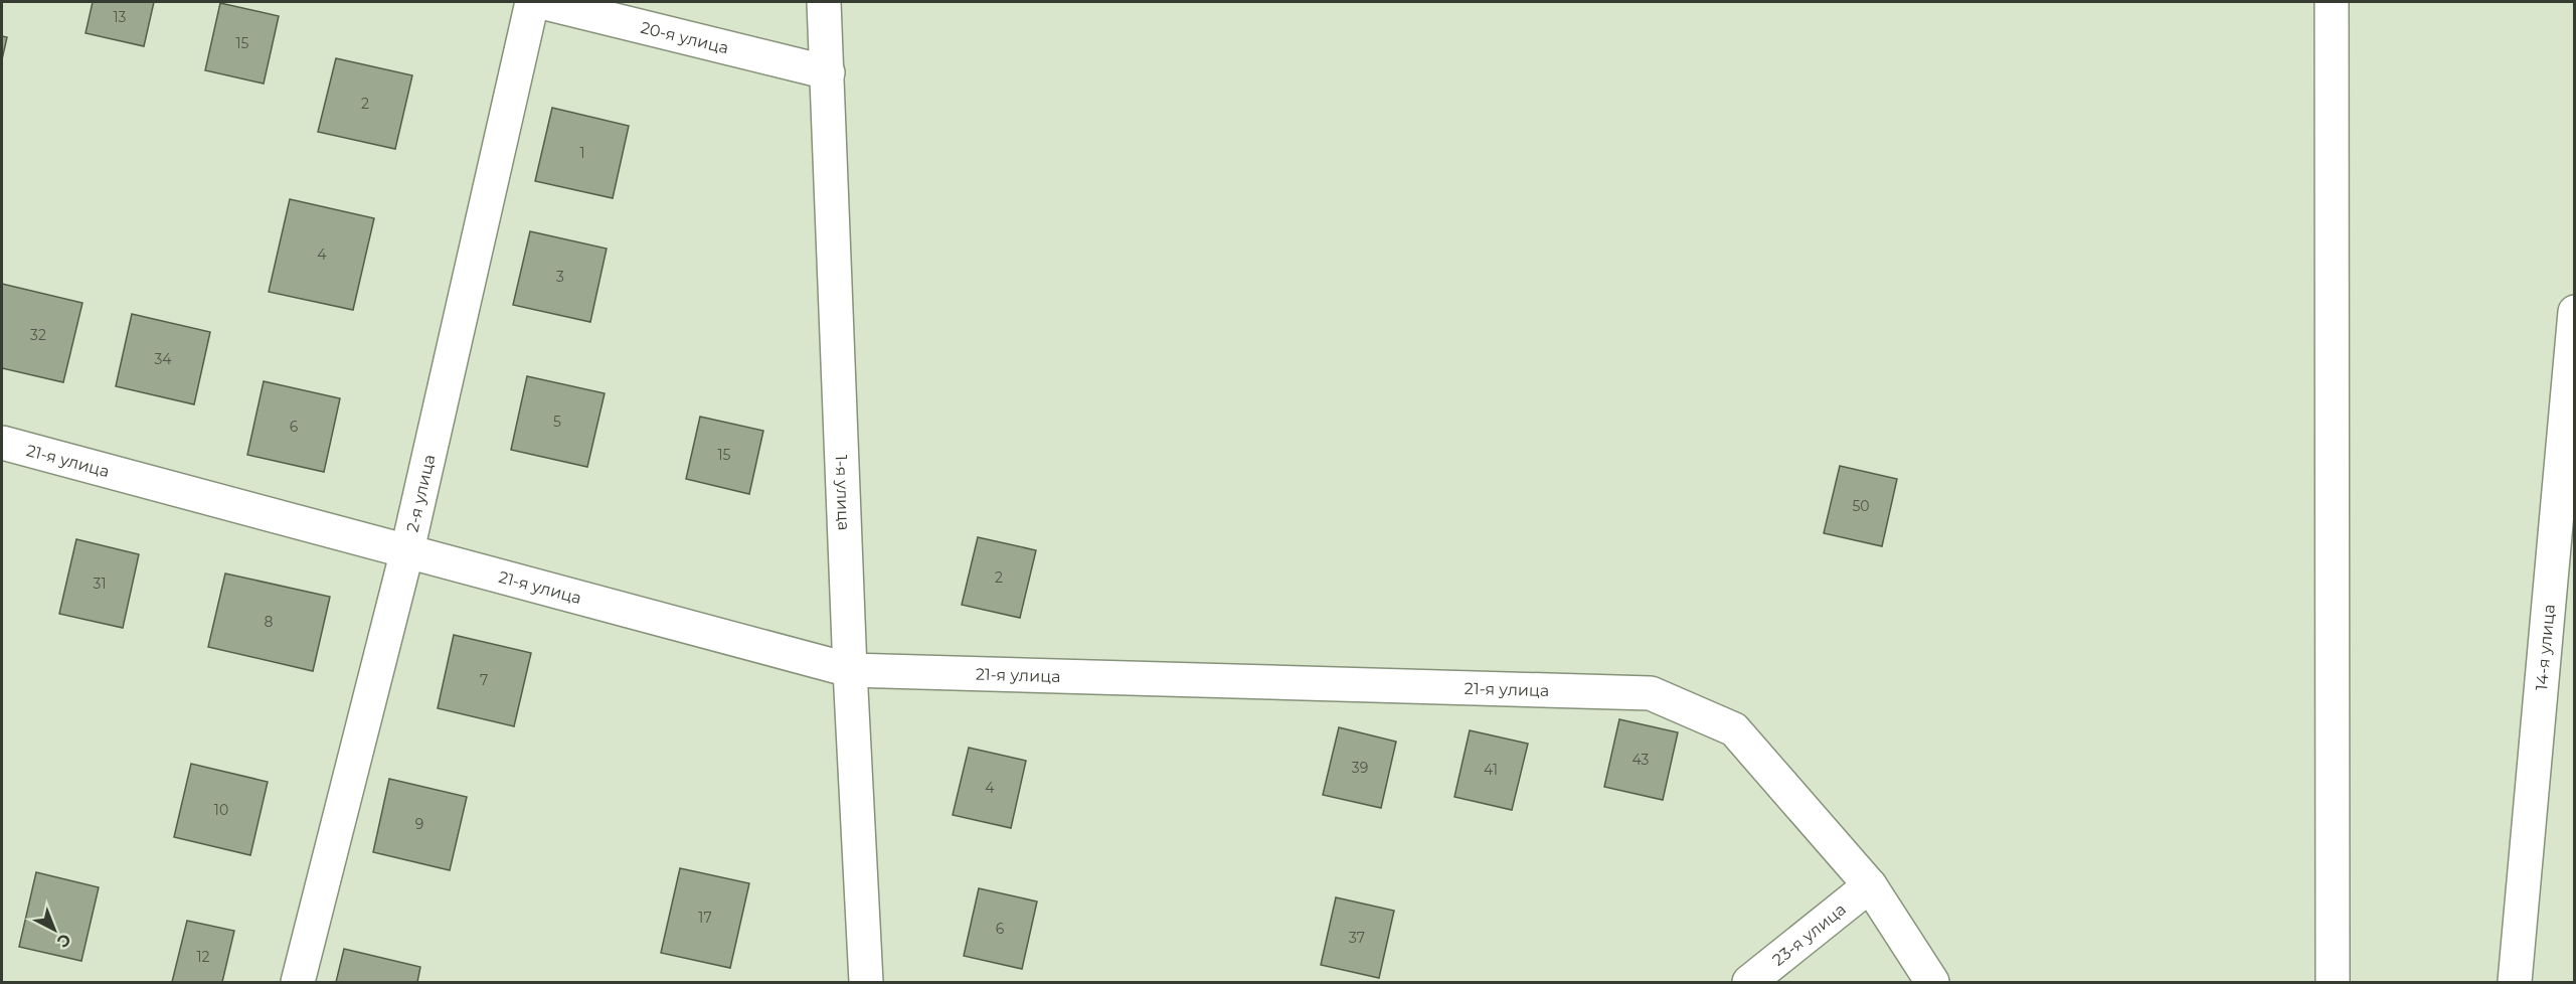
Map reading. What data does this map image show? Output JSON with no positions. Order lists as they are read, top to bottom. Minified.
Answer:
{"streets":{"street":["20-я улица","21-я улица","1-я улица","2-я улица","14-я улица","23-я улица"]},"crossings":[["20-я улица","1-я улица"],["21-я улица","1-я улица"],["21-я улица","2-я улица"],["21-я улица","23-я улица"]],"house_numbers":["13","15","2","1","4","3","32","34","5","6","15","50","2","31","8","7","43","39","41","4","10","9","17","6","37","12"],"north":"bottom right"}
